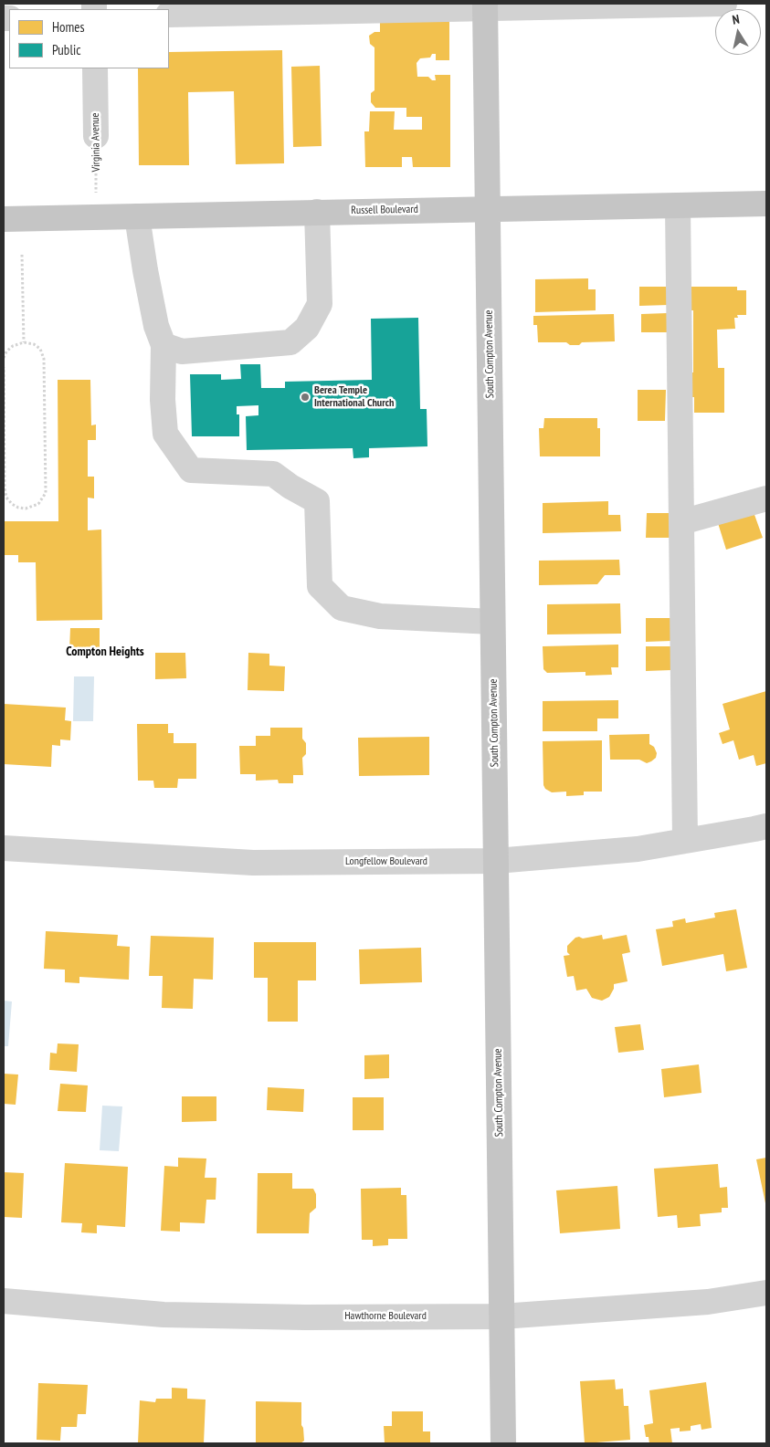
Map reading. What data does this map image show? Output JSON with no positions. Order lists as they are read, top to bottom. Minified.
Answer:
{"streets":{"main road":["Russell Boulevard","South Compton Avenue"],"street":["Virginia Avenue","Longfellow Boulevard","Hawthorne Boulevard"]},"crossings":[["Virginia Avenue","Russell Boulevard"],["Russell Boulevard","South Compton Avenue"],["South Compton Avenue","Longfellow Boulevard"],["South Compton Avenue","Hawthorne Boulevard"]],"districts":["Compton Heights"],"places":["Berea Temple International Church"],"legend":["Homes","Public"],"north":"top"}
